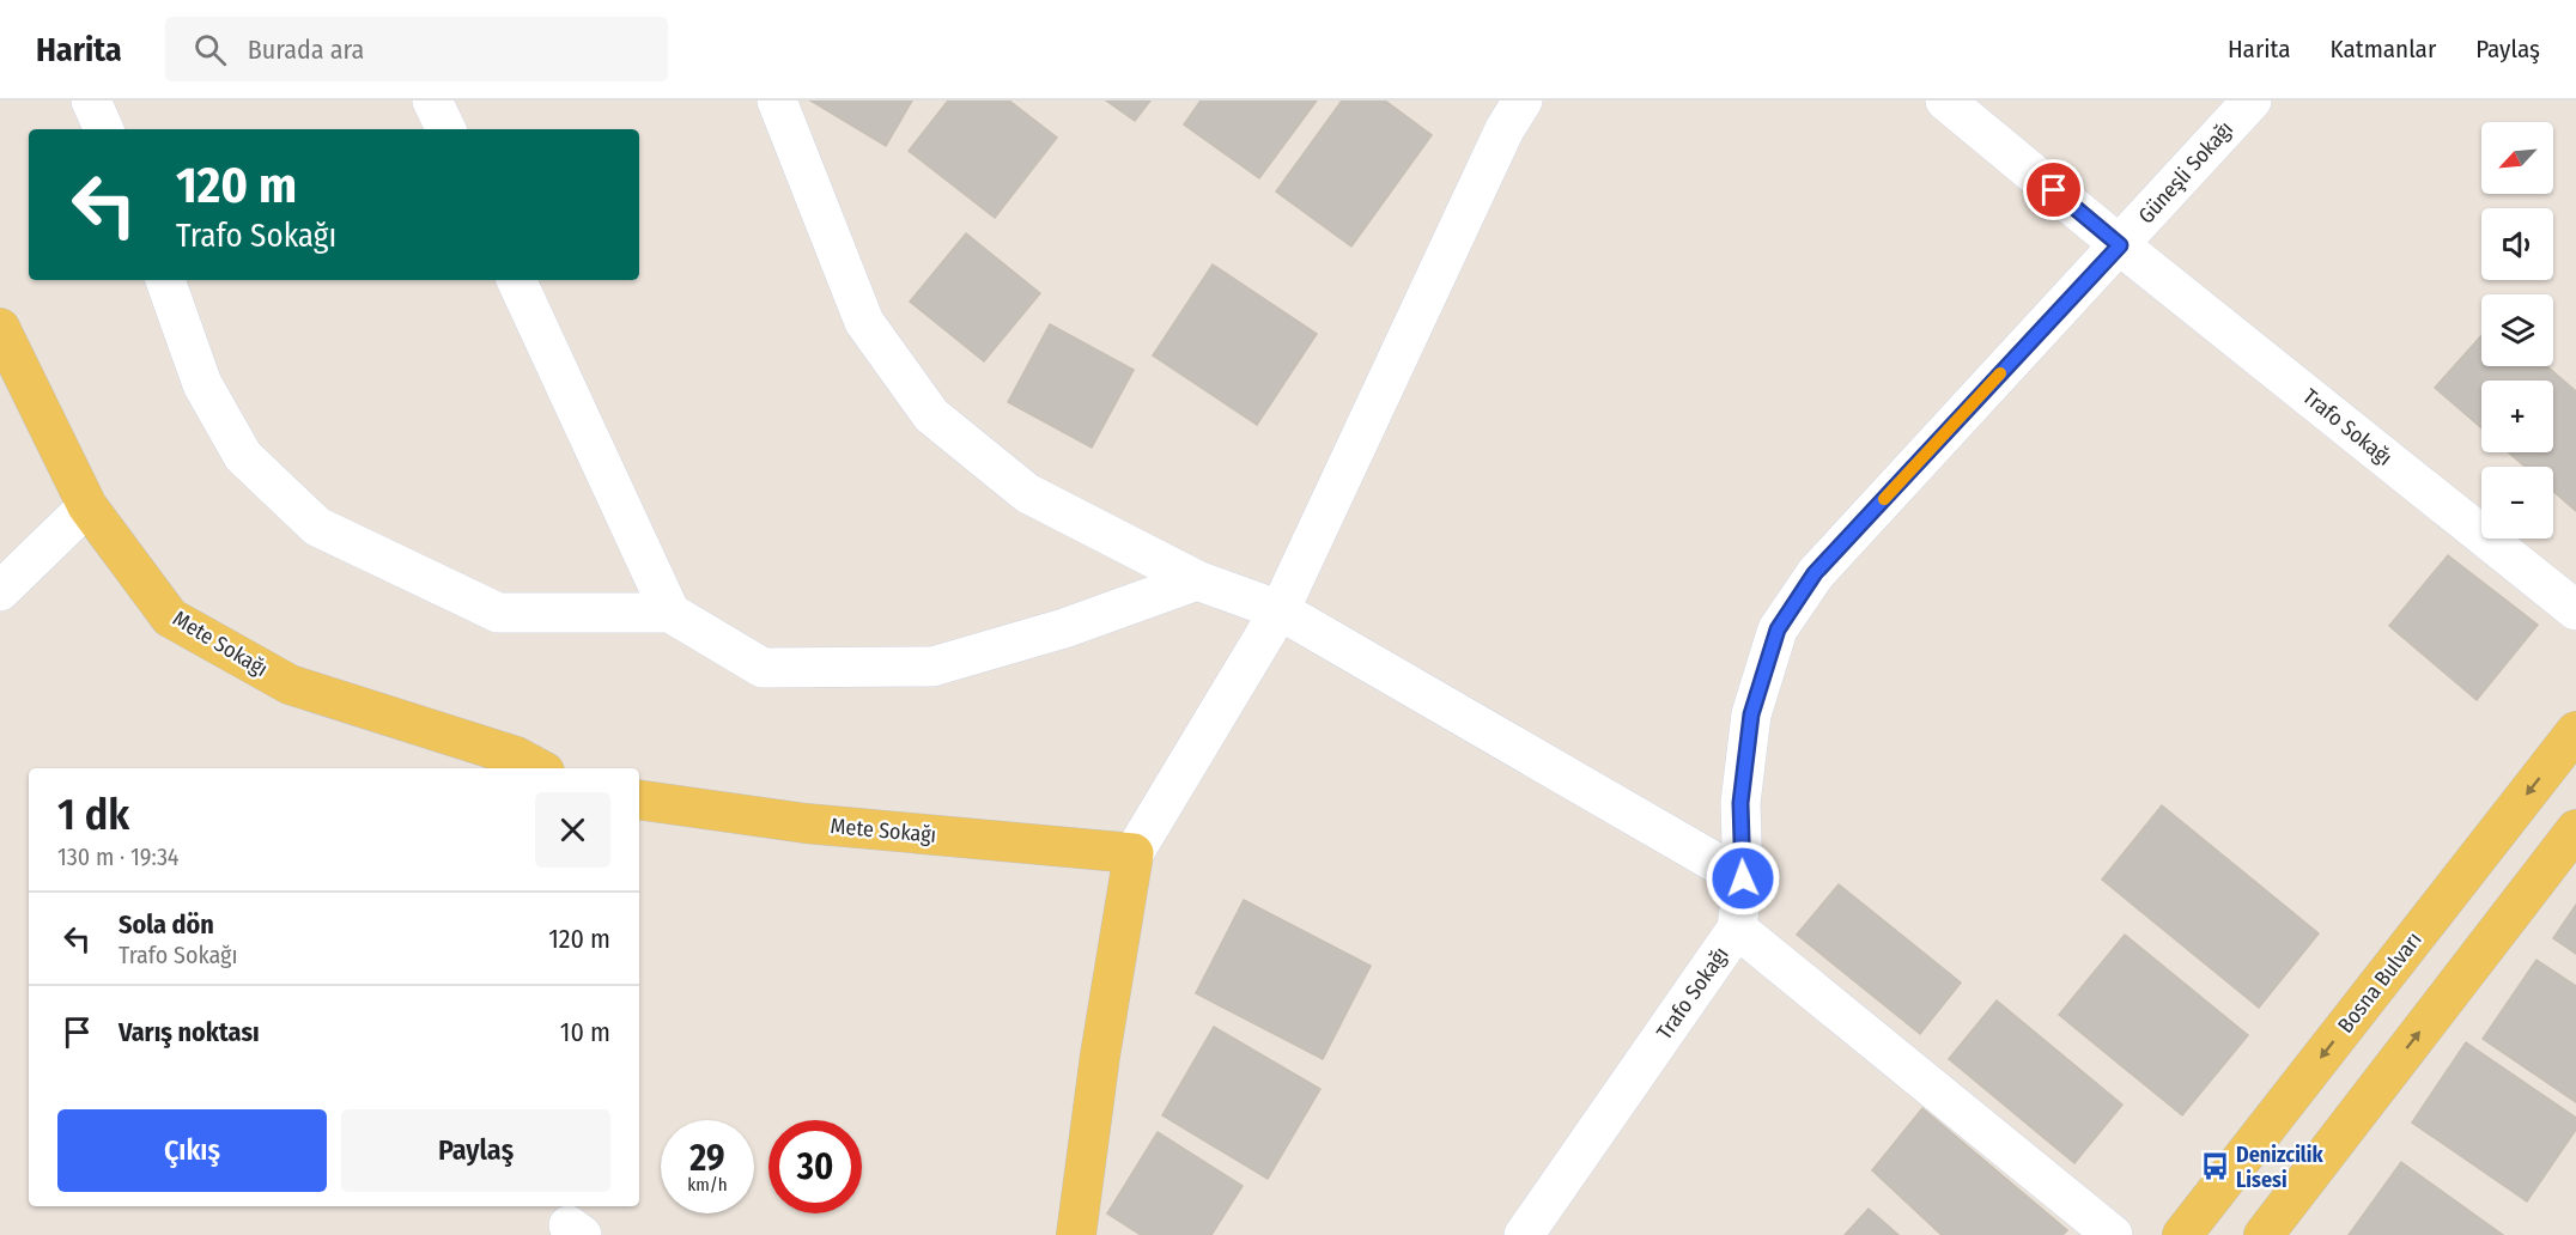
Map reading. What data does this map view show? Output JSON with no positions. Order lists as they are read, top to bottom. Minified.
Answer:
{"streets":{"main road":["Mete Sokağı","Bosna Bulvarı"],"street":["Güneşli Sokağı","Trafo Sokağı"]},"crossings":[["Güneşli Sokağı","Trafo Sokağı"]],"places":{"bus stop":["Denizcilik Lisesi"]},"north":"bottom left","page":{"header":"Harita","search":"Burada ara","nav":["Harita","Katmanlar","Paylaş"],"map_buttons":["+","−"],"turn":["120 m","Trafo Sokağı"],"heading":["1 dk","130 m · 19:34"],"list":[{"name":"Sola dön","note":"Trafo Sokağı","value":"120 m"},{"name":"Varış noktası","value":"10 m"}],"buttons":["Çıkış","Paylaş"],"speed":"29 km/h","limit":"30"}}
